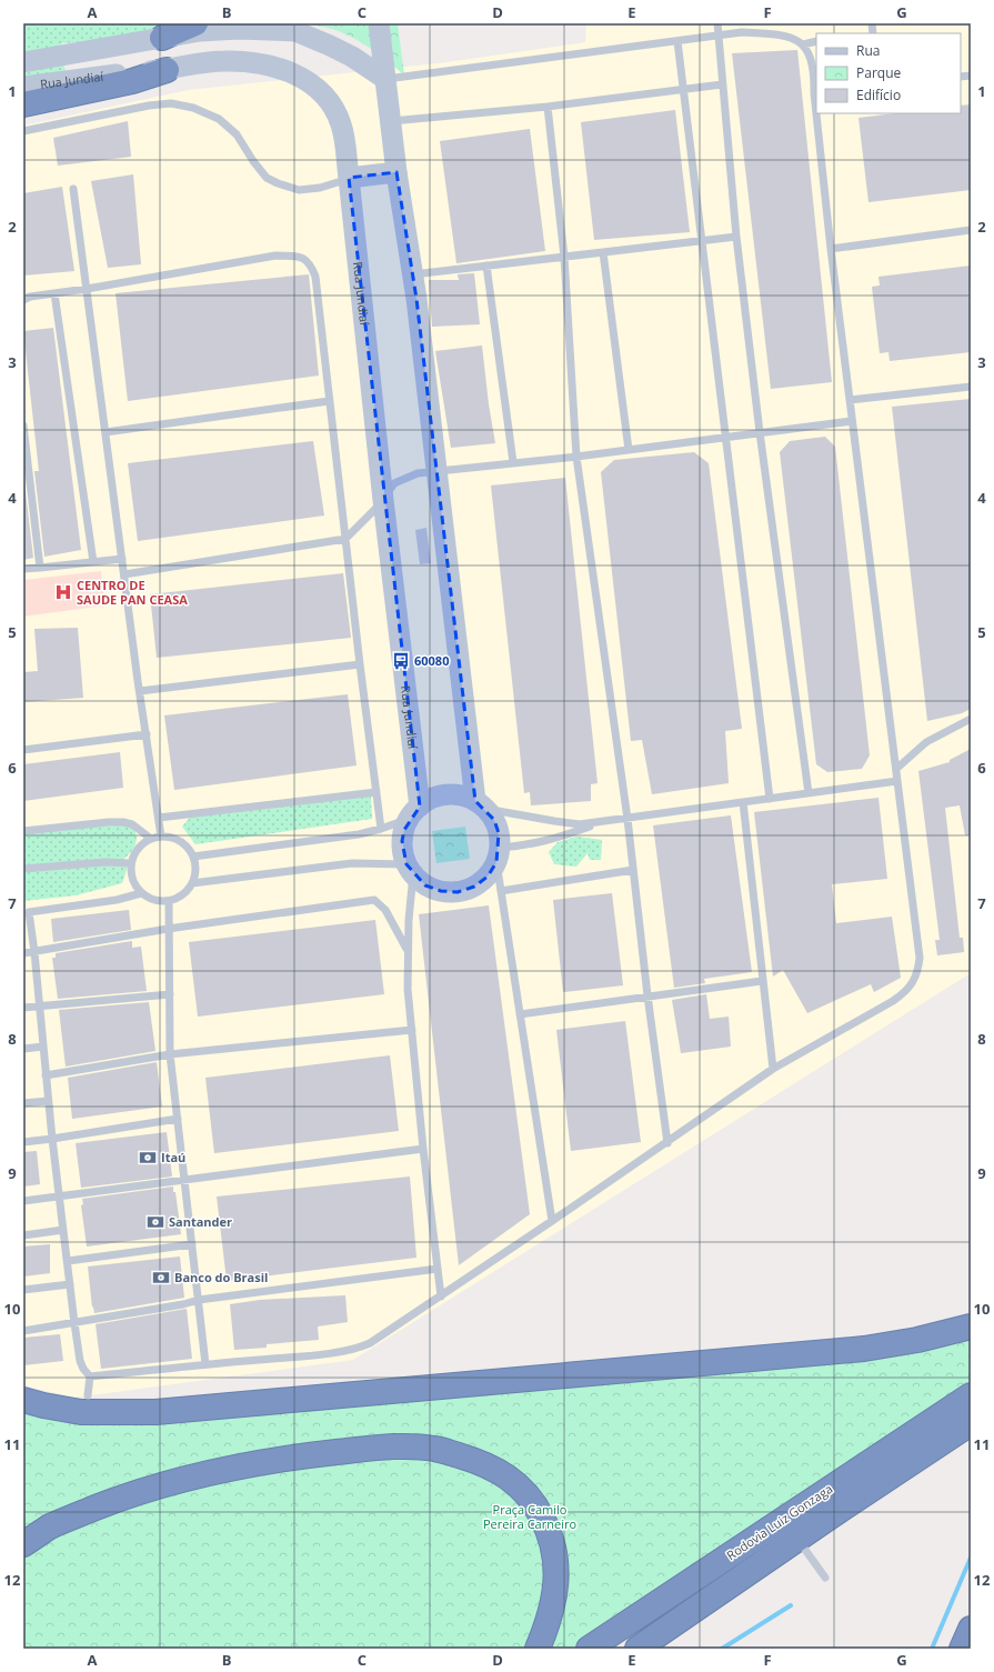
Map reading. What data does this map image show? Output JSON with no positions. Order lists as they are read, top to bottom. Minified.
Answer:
{"streets":{"highway":["Rodovia Luiz Gonzaga"],"street":["Rua Jundiaí"]},"parks":["Praça Camilo Pereira Carneiro"],"places":{"hospital":["CENTRO DE SAUDE PAN CEASA"],"bus stop":["60080"],"bank":["Itaú","Santander","Banco do Brasil"]},"legend":["Rua","Parque","Edifício"],"grid":{"columns":["A","B","C","D","E","F","G"],"rows":["1","2","3","4","5","6","7","8","9","10","11","12"]}}
